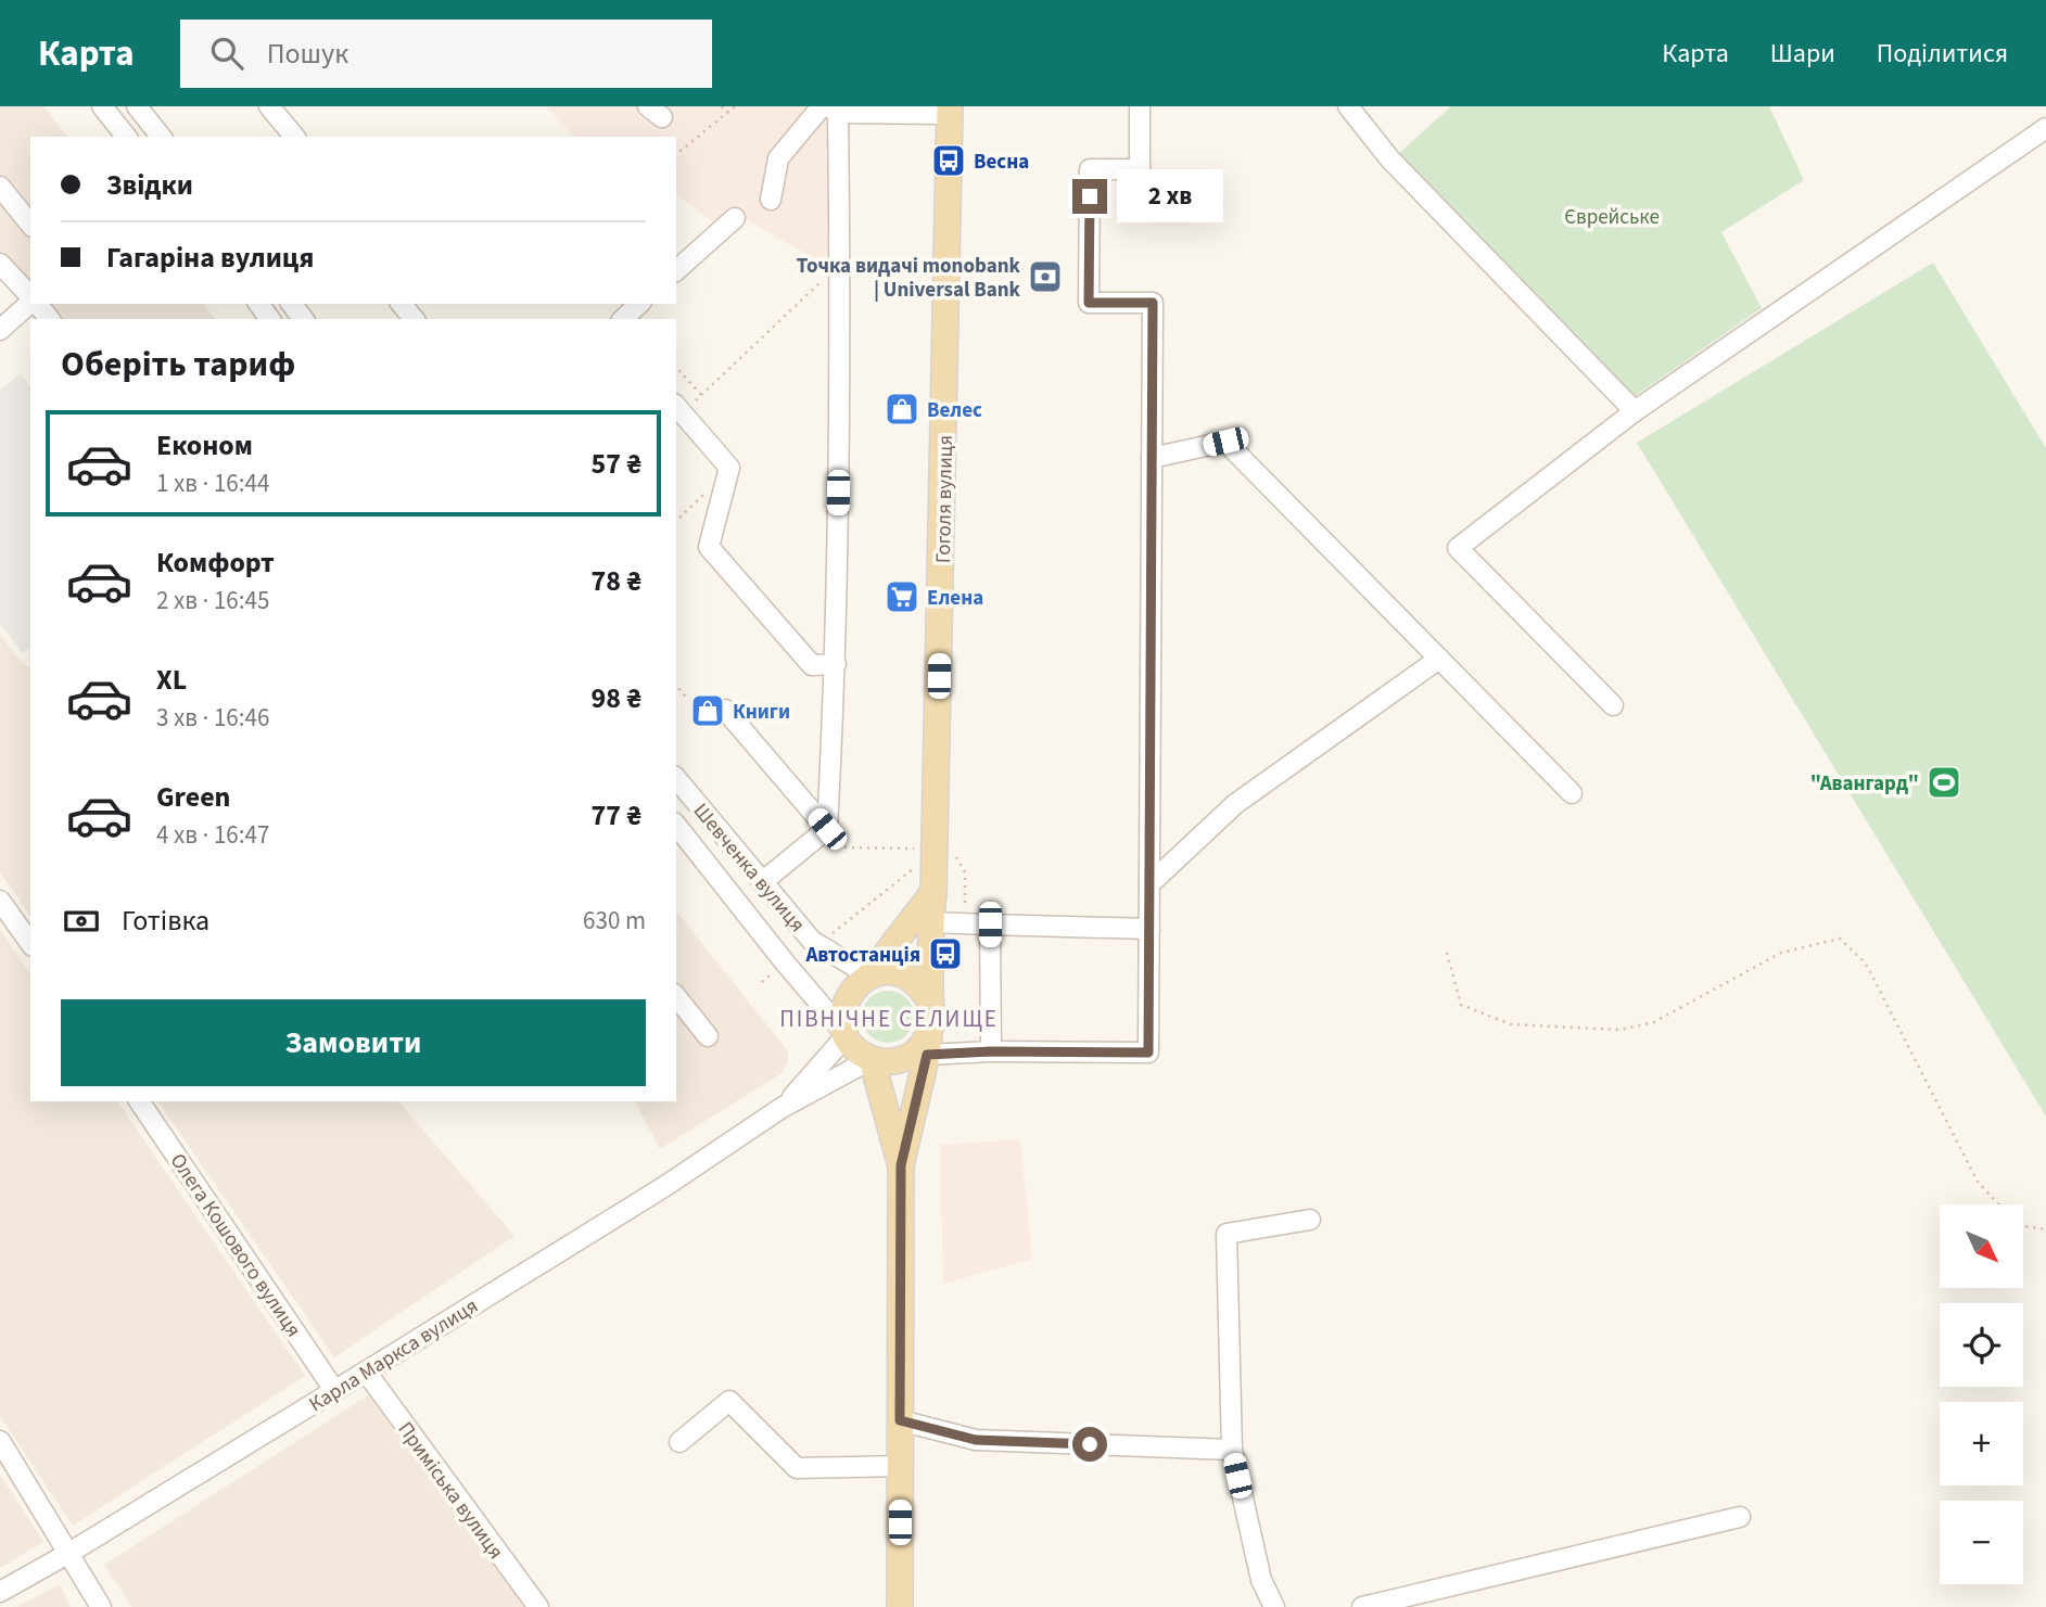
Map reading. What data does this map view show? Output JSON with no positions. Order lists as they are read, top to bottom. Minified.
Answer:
{"streets":{"main road":["Гоголя вулиця"],"street":["Шевченка вулиця","Олега Кошового вулиця","Карла Маркса вулиця","Приміська вулиця"]},"crossings":[["Гоголя вулиця","Шевченка вулиця"],["Гоголя вулиця","Карла Маркса вулиця"],["Шевченка вулиця","Карла Маркса вулиця"],["Олега Кошового вулиця","Карла Маркса вулиця"],["Карла Маркса вулиця","Приміська вулиця"]],"districts":["ПІВНІЧНЕ СЕЛИЩЕ"],"parks":["Єврейське"],"places":{"bus stop":["Весна","Автостанція"],"bank":["Точка видачі monobank | Universal Bank"],"shop":["Велес","Книги"],"supermarket":["Елена"],"sports":["\"Авангард\""]},"north":"bottom right","page":{"header":"Карта","search":"Пошук","nav":["Карта","Шари","Поділитися"],"banner":["Звідки","Гагаріна вулиця"],"bubble":"2 хв","heading":"Оберіть тариф","list":[{"name":"Економ","note":"1 хв · 16:44","value":"57 ₴"},{"name":"Комфорт","note":"2 хв · 16:45","value":"78 ₴"},{"name":"XL","note":"3 хв · 16:46","value":"98 ₴"},{"name":"Green","note":"4 хв · 16:47","value":"77 ₴"}],"pay":["Готівка","630 m"],"buttons":"Замовити","map_buttons":["+","−"]}}
